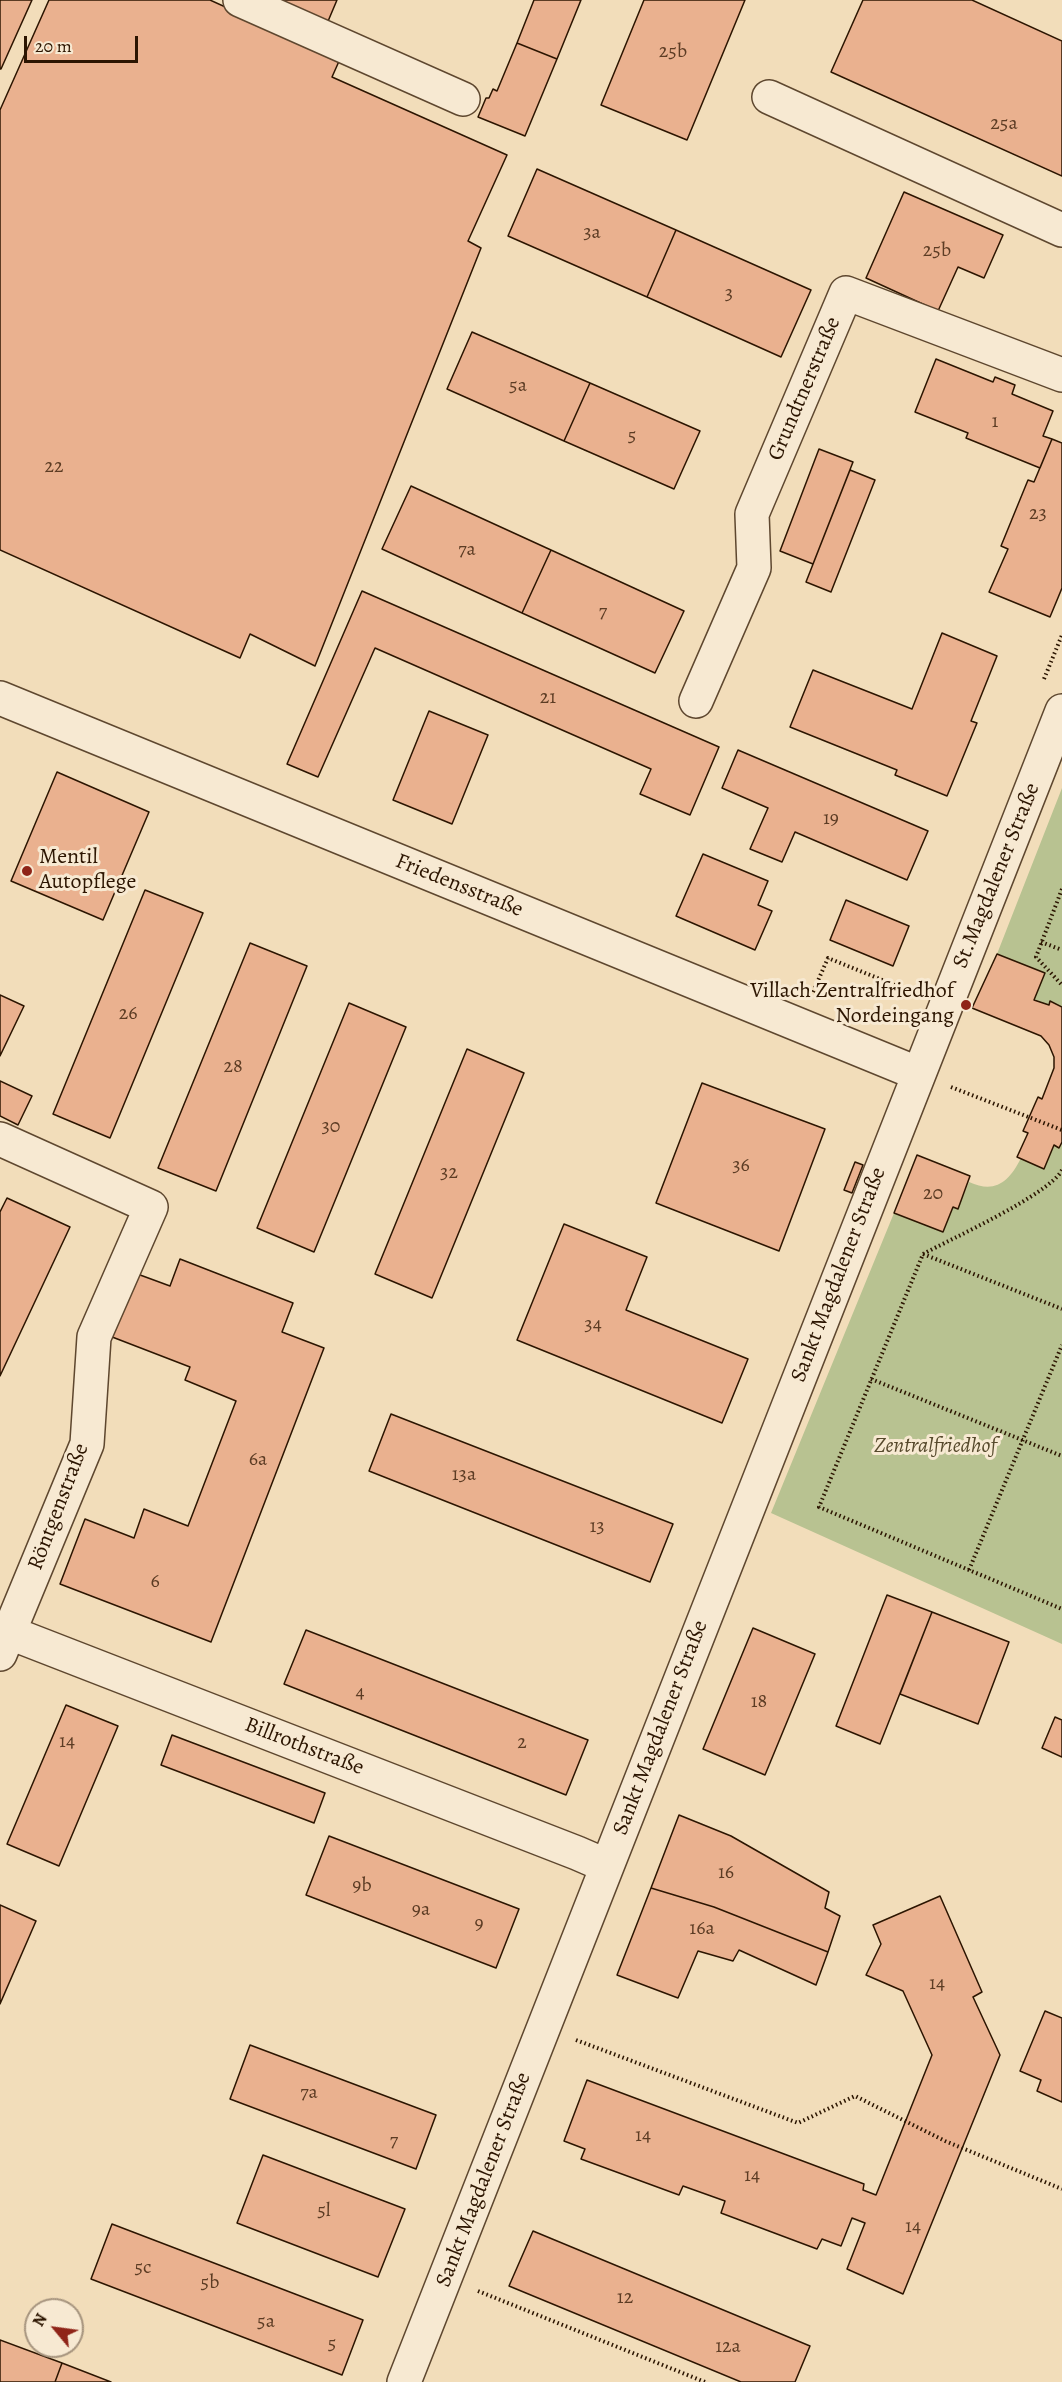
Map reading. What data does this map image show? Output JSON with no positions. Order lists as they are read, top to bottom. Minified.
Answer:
{"streets":{"street":["Grundtnerstraße","St.Magdalener Straße","Friedensstraße","Sankt Magdalener Straße","Röntgenstraße","Billrothstraße"]},"crossings":[["St.Magdalener Straße","Friedensstraße"],["St.Magdalener Straße","Sankt Magdalener Straße"],["Friedensstraße","Sankt Magdalener Straße"],["Sankt Magdalener Straße","Billrothstraße"],["Röntgenstraße","Billrothstraße"]],"parks":["Zentralfriedhof"],"places":["Mentil Autopflege","Villach Zentralfriedhof Nordeingang"],"house_numbers":["25b","25a","3a","25b","3","5a","1","5","22","23","7a","7","21","19","26","28","30","36","32","20","34","6a","13a","13","6","4","18","14","2","16","9b","9a","9","16a","14","7a","14","7","14","5l","14","5c","5b","12","5a","5","12a"],"scale_bar":"20 m","north":"top left"}
